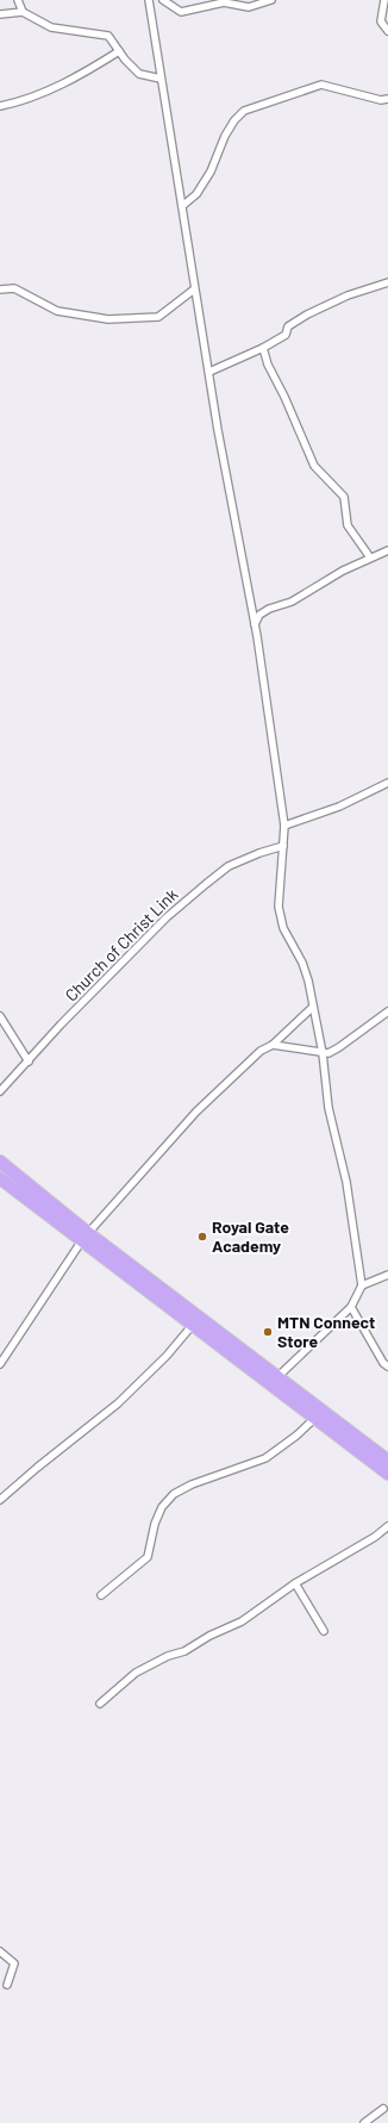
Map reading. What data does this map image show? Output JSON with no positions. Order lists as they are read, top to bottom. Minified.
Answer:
{"streets":{"street":["Church of Christ Link"]},"places":["Royal Gate Academy","MTN Connect Store"]}
